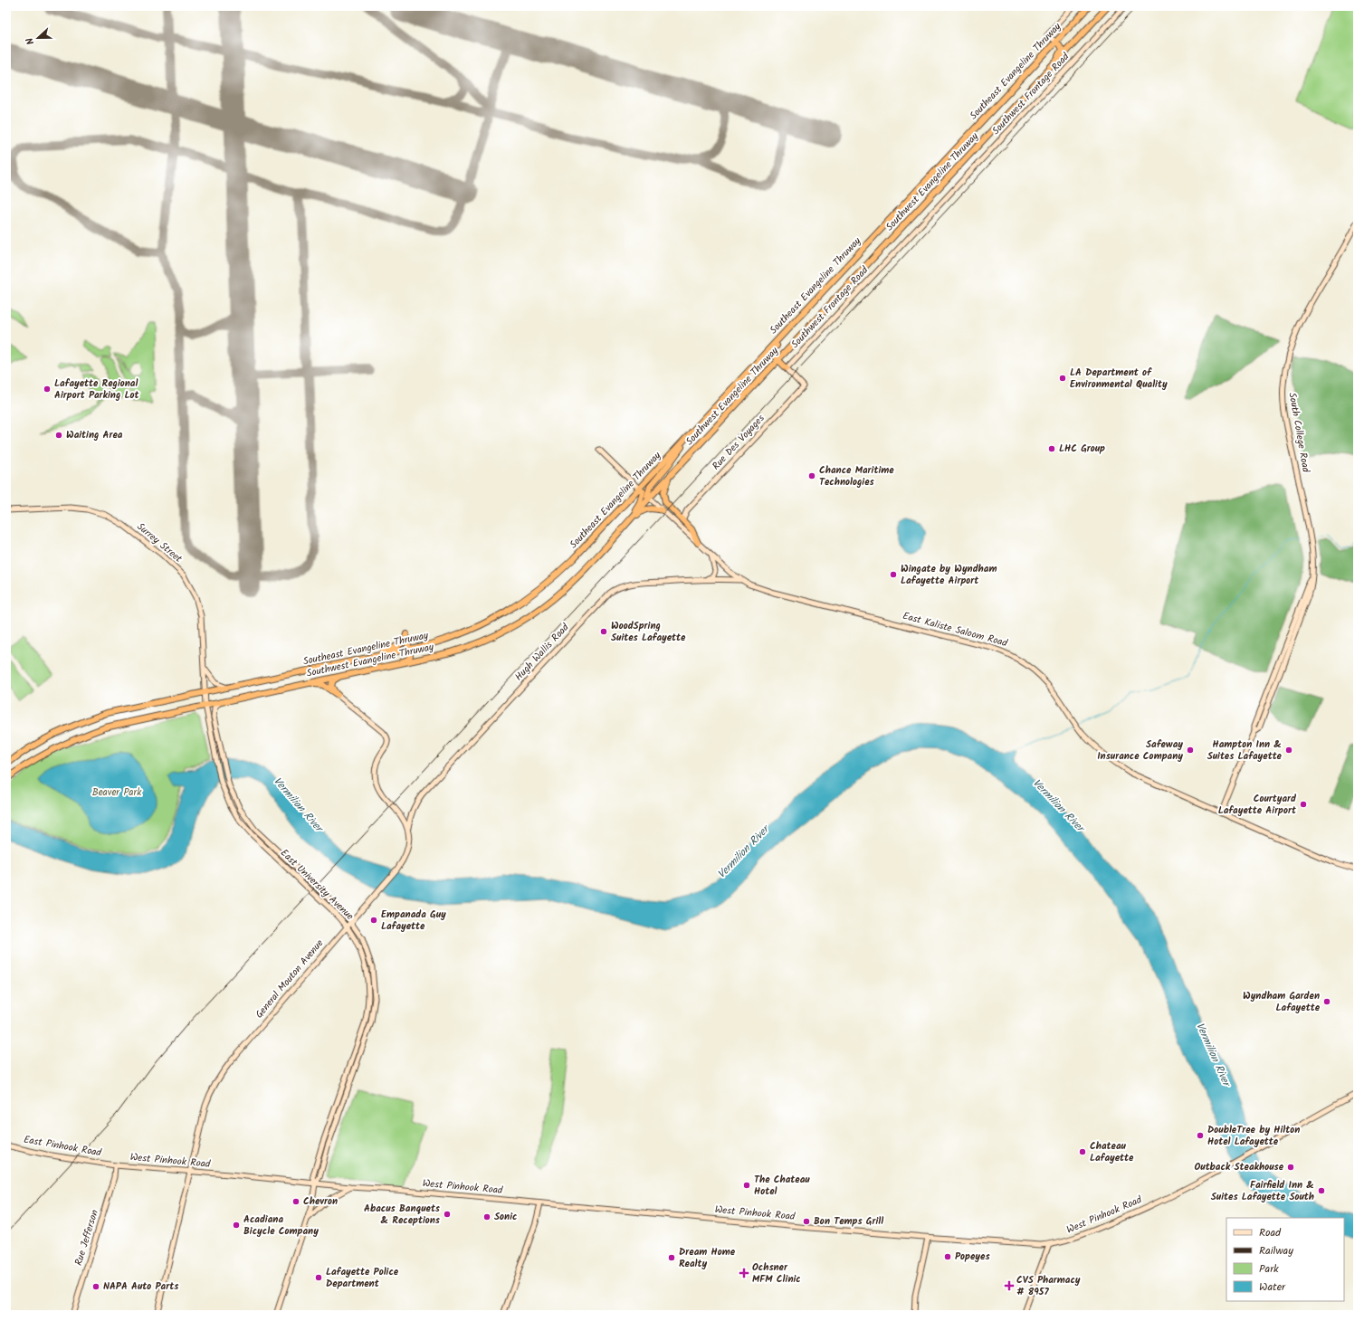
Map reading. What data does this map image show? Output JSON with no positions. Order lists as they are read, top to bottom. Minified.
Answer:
{"streets":{"highway":["Southeast Evangeline Thruway","Southwest Evangeline Thruway"],"main road":["Southwest Frontage Road","South College Road","Rue Des Voyages","Surrey Street","East Kaliste Saloom Road","Hugh Wallis Road","East University Avenue","General Mouton Avenue","East Pinhook Road","West Pinhook Road","Rue Jefferson"]},"crossings":[["Southeast Evangeline Thruway","Southwest Evangeline Thruway"],["Southeast Evangeline Thruway","Surrey Street"],["Southeast Evangeline Thruway","East Kaliste Saloom Road"],["Southeast Evangeline Thruway","East University Avenue"],["Southwest Frontage Road","Rue Des Voyages"],["Southwest Evangeline Thruway","East Kaliste Saloom Road"],["South College Road","East Kaliste Saloom Road"],["Surrey Street","East University Avenue"],["East Kaliste Saloom Road","Hugh Wallis Road"],["Hugh Wallis Road","General Mouton Avenue"],["East University Avenue","General Mouton Avenue"],["East University Avenue","West Pinhook Road"],["General Mouton Avenue","West Pinhook Road"],["East Pinhook Road","West Pinhook Road"],["East Pinhook Road","Rue Jefferson"],["West Pinhook Road","Rue Jefferson"]],"water":["Vermilion River"],"parks":["Beaver Park"],"places":{"other":["LA Department of Environmental Quality","Lafayette Regional Airport Parking Lot","Waiting Area","LHC Group","Chance Maritime Technologies","Wingate by Wyndham Lafayette Airport","WoodSpring Suites Lafayette","Safeway Insurance Company","Hampton Inn & Suites Lafayette","Courtyard Lafayette Airport","Empanada Guy Lafayette","Wyndham Garden Lafayette","DoubleTree by Hilton Hotel Lafayette","Chateau Lafayette","Outback Steakhouse","The Chateau Hotel","Fairfield Inn & Suites Lafayette South","Chevron","Abacus Banquets & Receptions","Sonic","Bon Temps Grill","Acadiana Bicycle Company","Popeyes","Dream Home Realty","Lafayette Police Department","NAPA Auto Parts"],"health":["Ochsner MFM Clinic","CVS Pharmacy # 8957"]},"legend":["Road","Railway","Park","Water"],"north":"left"}
